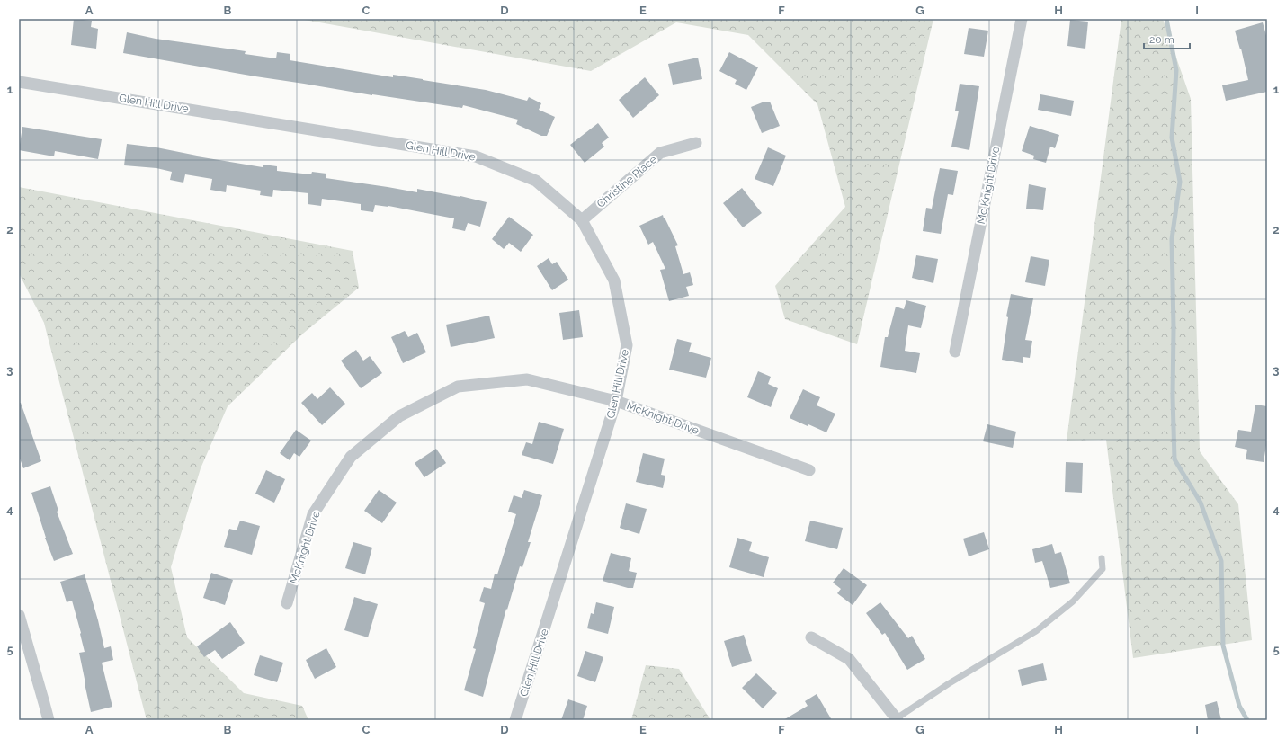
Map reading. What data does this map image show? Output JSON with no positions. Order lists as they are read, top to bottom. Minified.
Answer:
{"streets":{"street":["Glen Hill Drive","Christine Place","Mc Knight Drive","McKnight Drive"]},"crossings":[["Glen Hill Drive","Christine Place"],["Glen Hill Drive","McKnight Drive"]],"scale_bar":"20 m","grid":{"columns":["A","B","C","D","E","F","G","H","I"],"rows":["1","2","3","4","5"]}}
